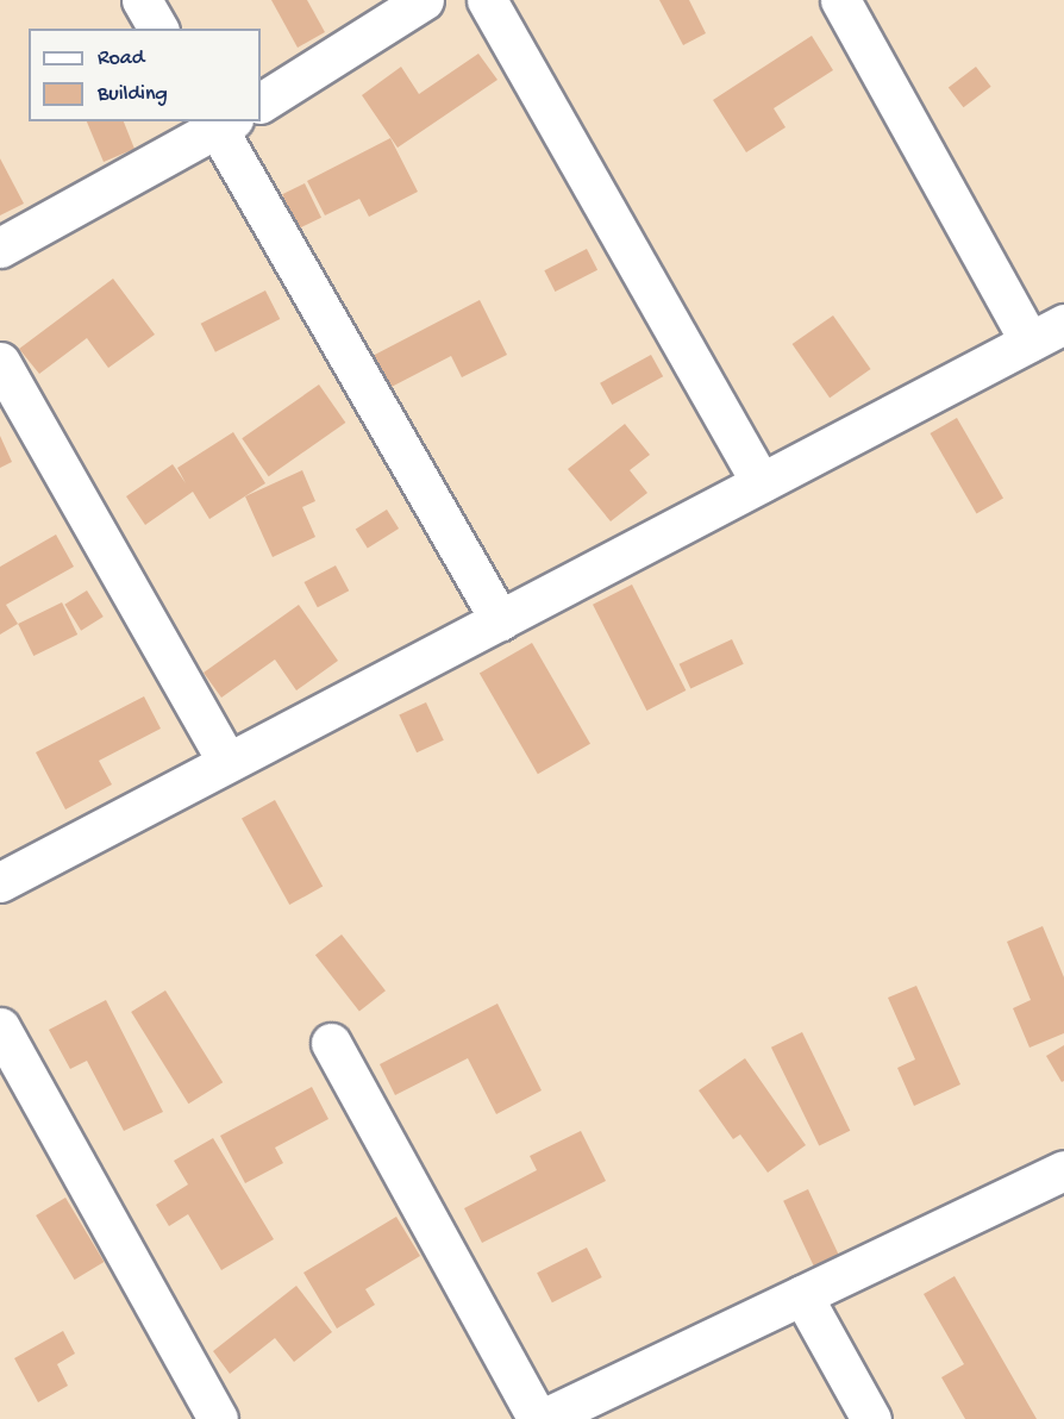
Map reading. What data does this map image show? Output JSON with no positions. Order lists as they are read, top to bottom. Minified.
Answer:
{"legend":["Road","Building"]}
